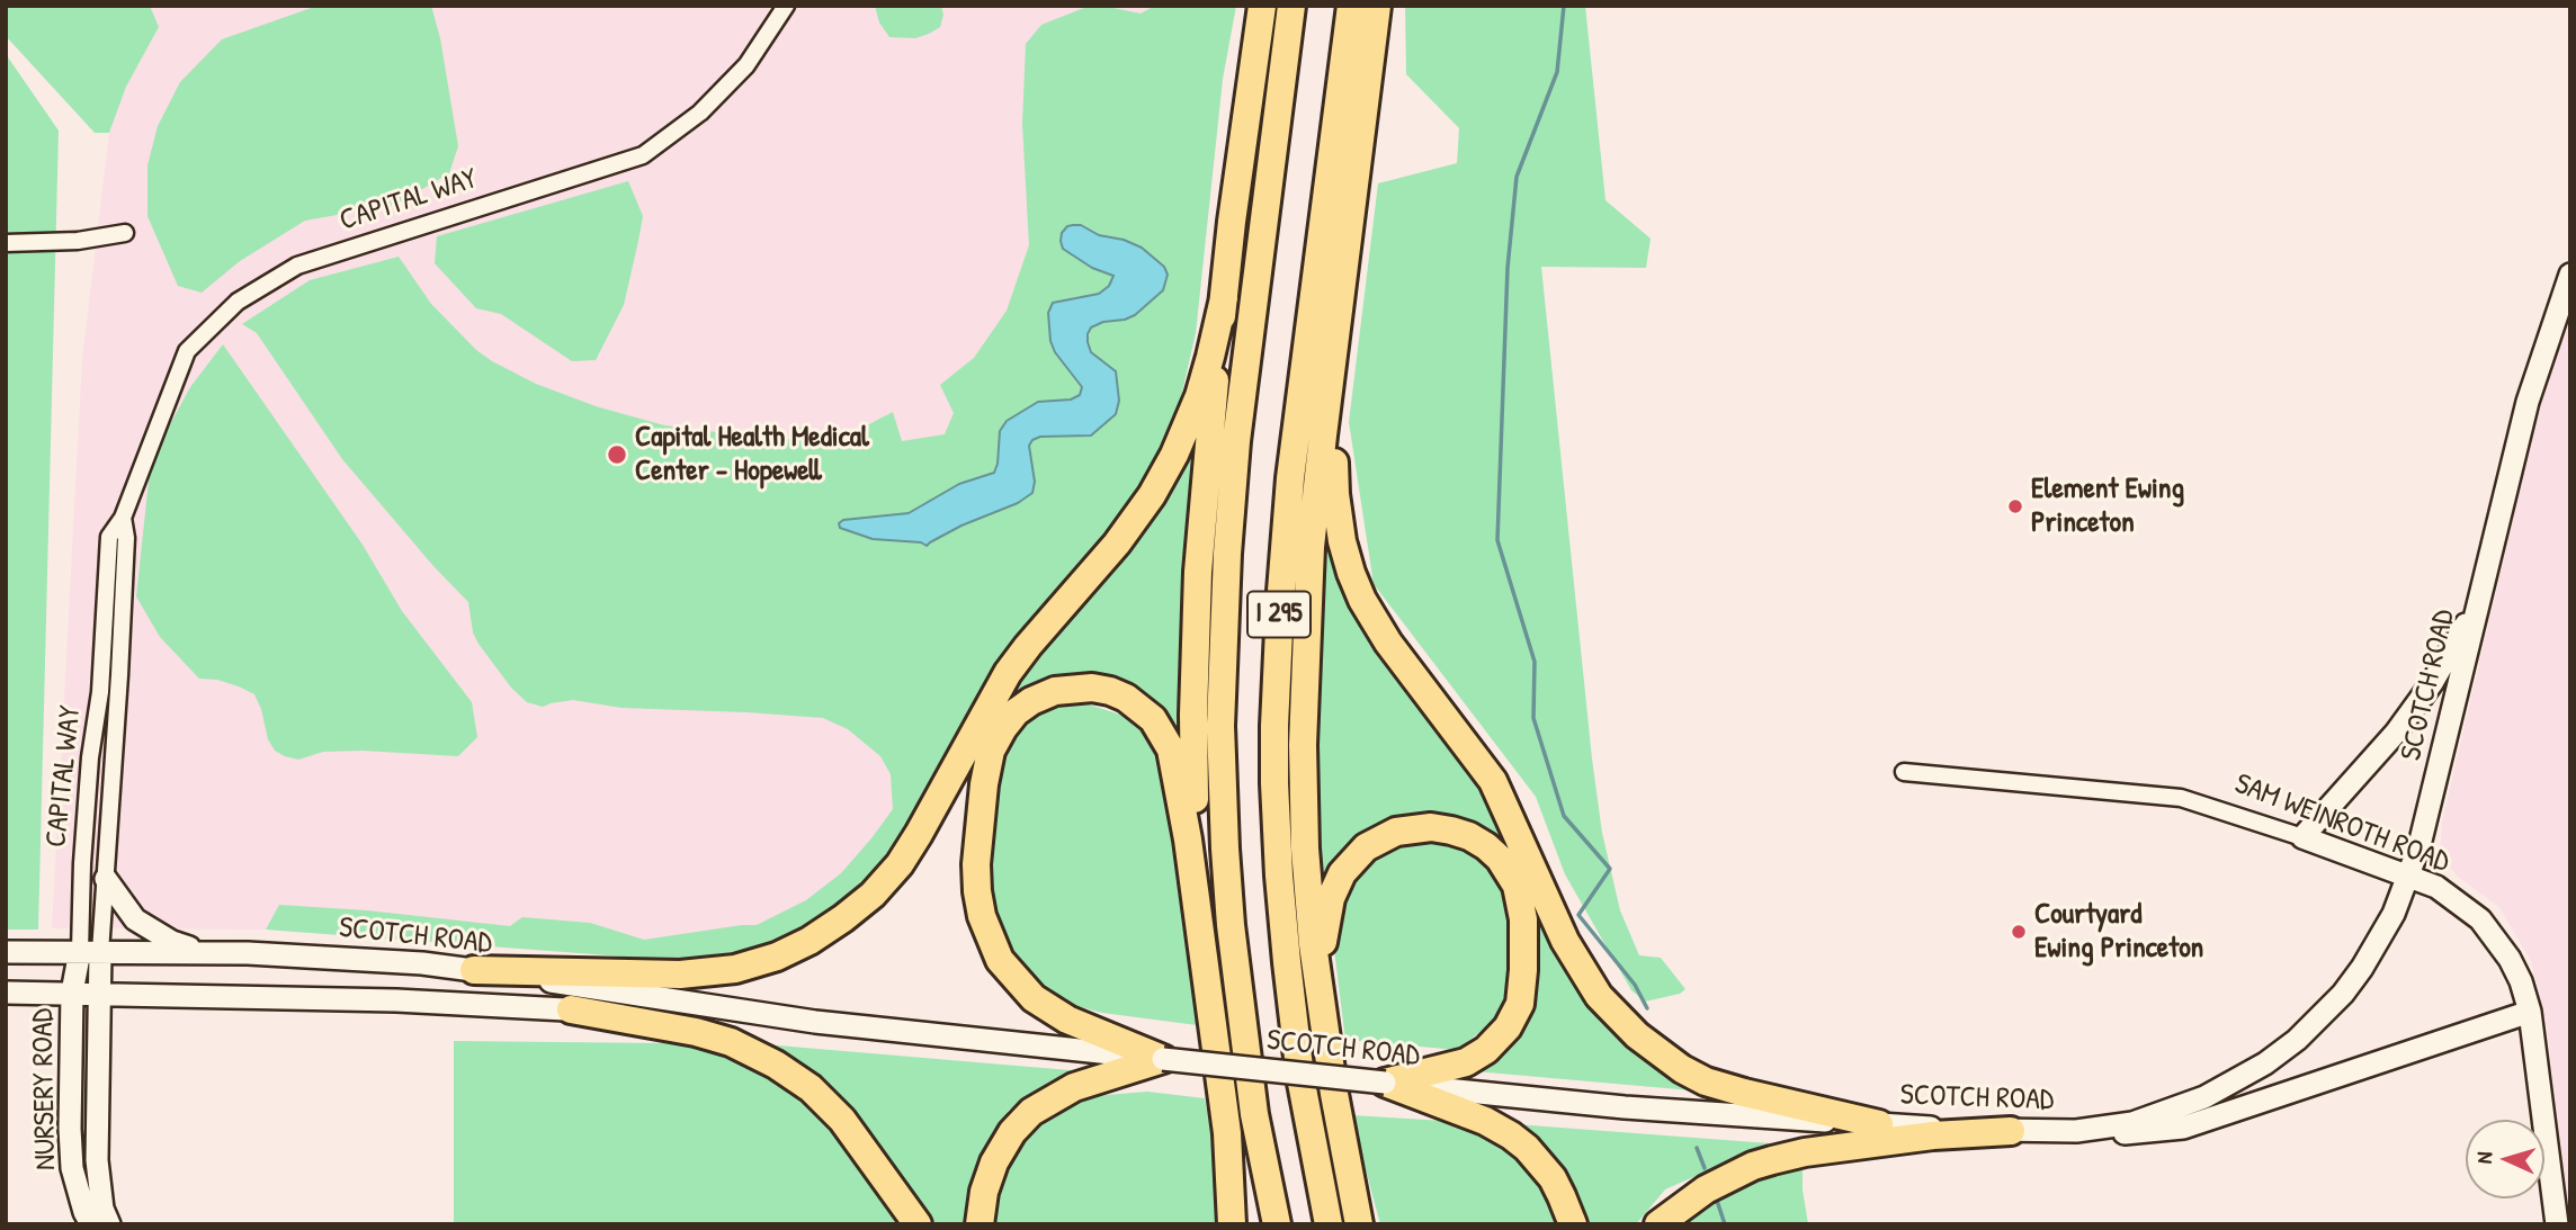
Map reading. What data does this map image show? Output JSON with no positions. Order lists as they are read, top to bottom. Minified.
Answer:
{"streets":{"highway":["I 295"],"main road":["SCOTCH ROAD","SAM WEINROTH ROAD","NURSERY ROAD"],"street":["CAPITAL WAY"]},"crossings":[["CAPITAL WAY","SCOTCH ROAD"],["CAPITAL WAY","NURSERY ROAD"],["SCOTCH ROAD","SAM WEINROTH ROAD"],["SCOTCH ROAD","NURSERY ROAD"]],"places":["Capital Health Medical Center - Hopewell","Element Ewing Princeton","Courtyard Ewing Princeton"],"north":"left"}
